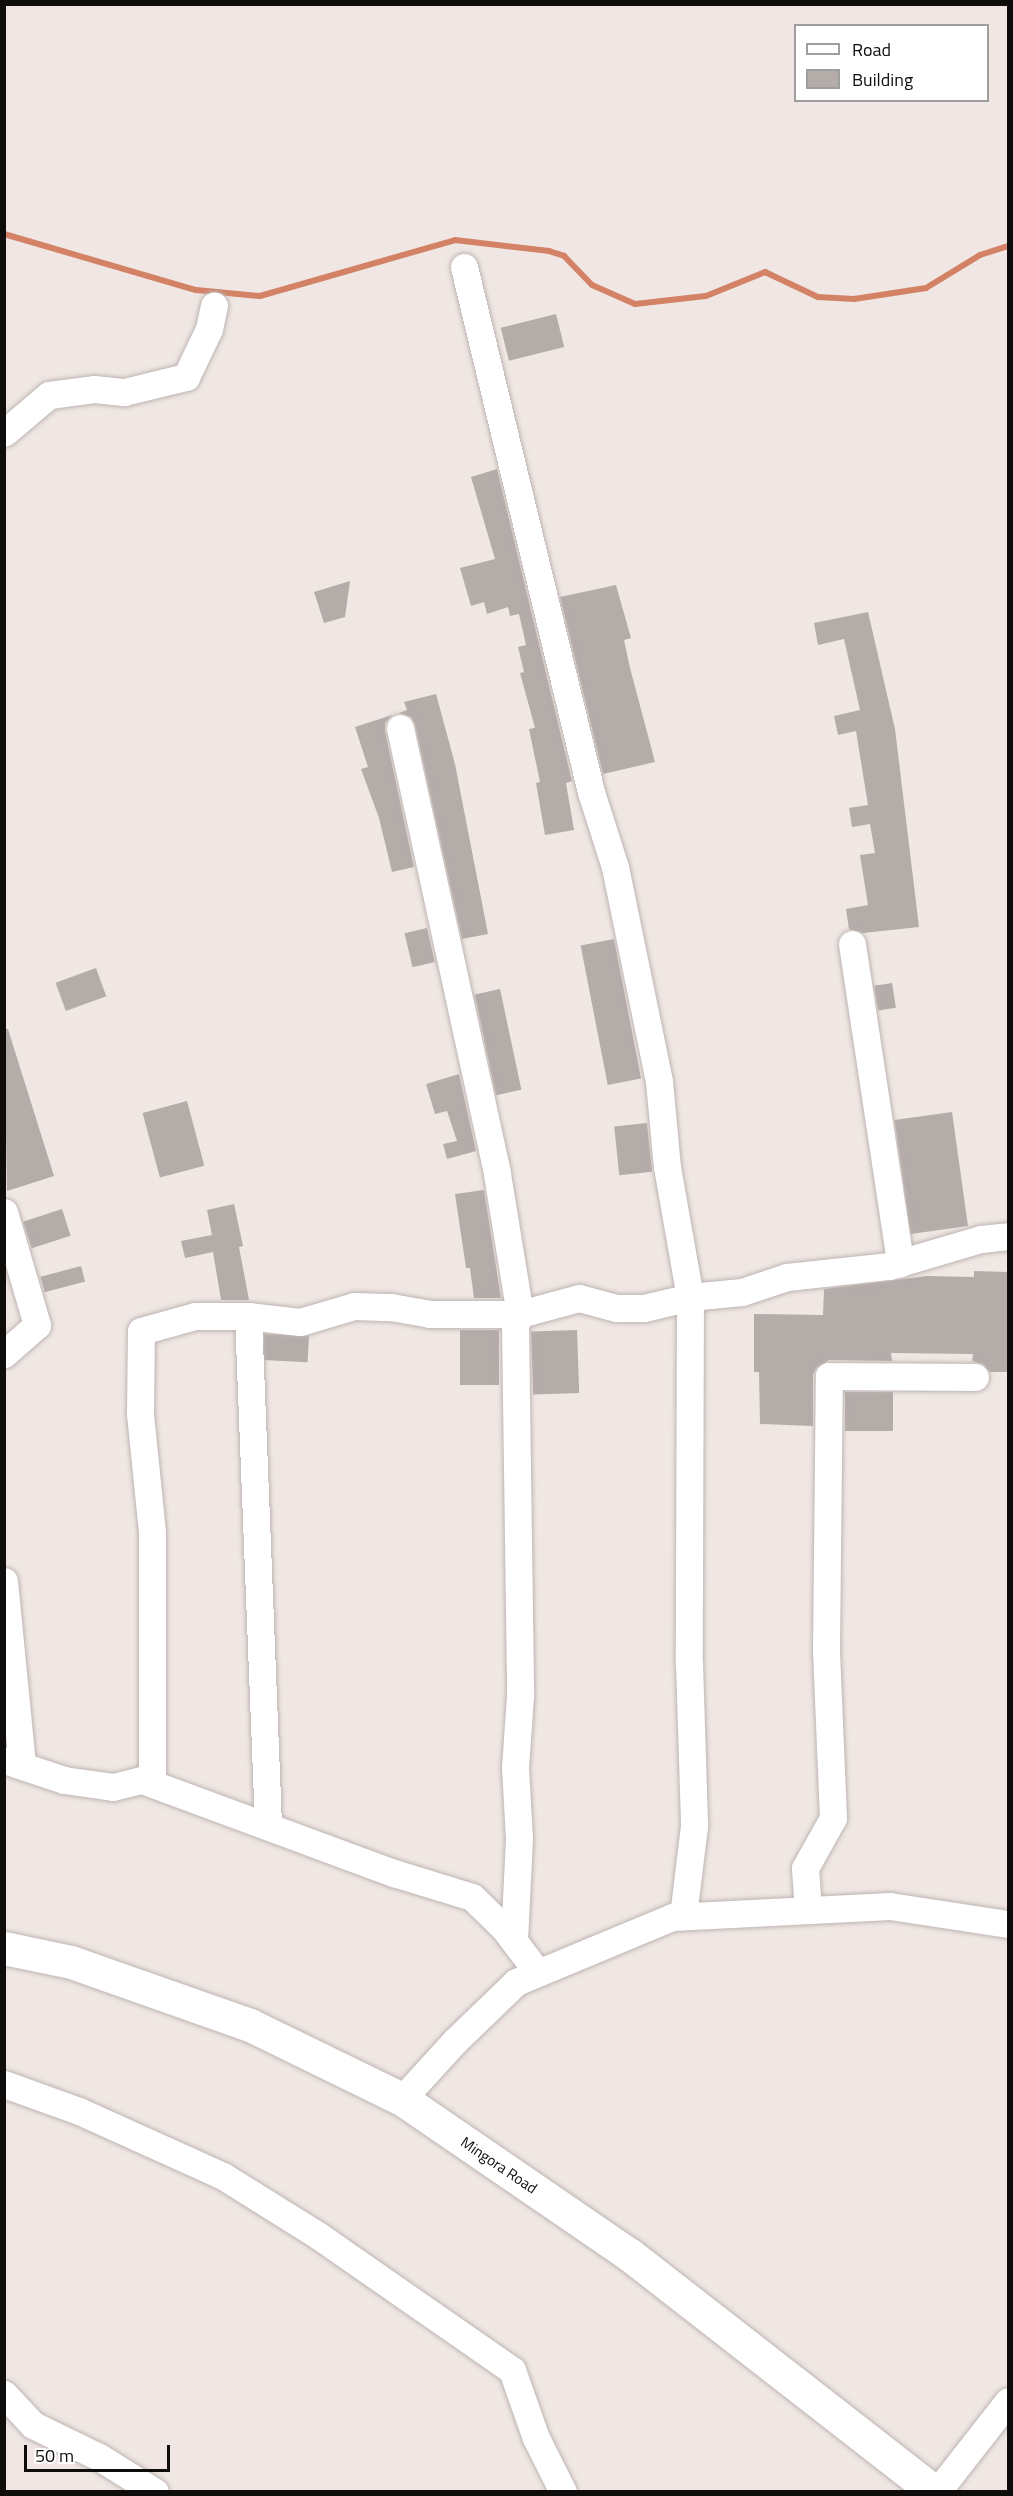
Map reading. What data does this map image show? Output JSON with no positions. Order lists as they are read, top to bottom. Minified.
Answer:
{"streets":{"highway":["Mingora Road"]},"legend":["Road","Building"],"scale_bar":"50 m"}
